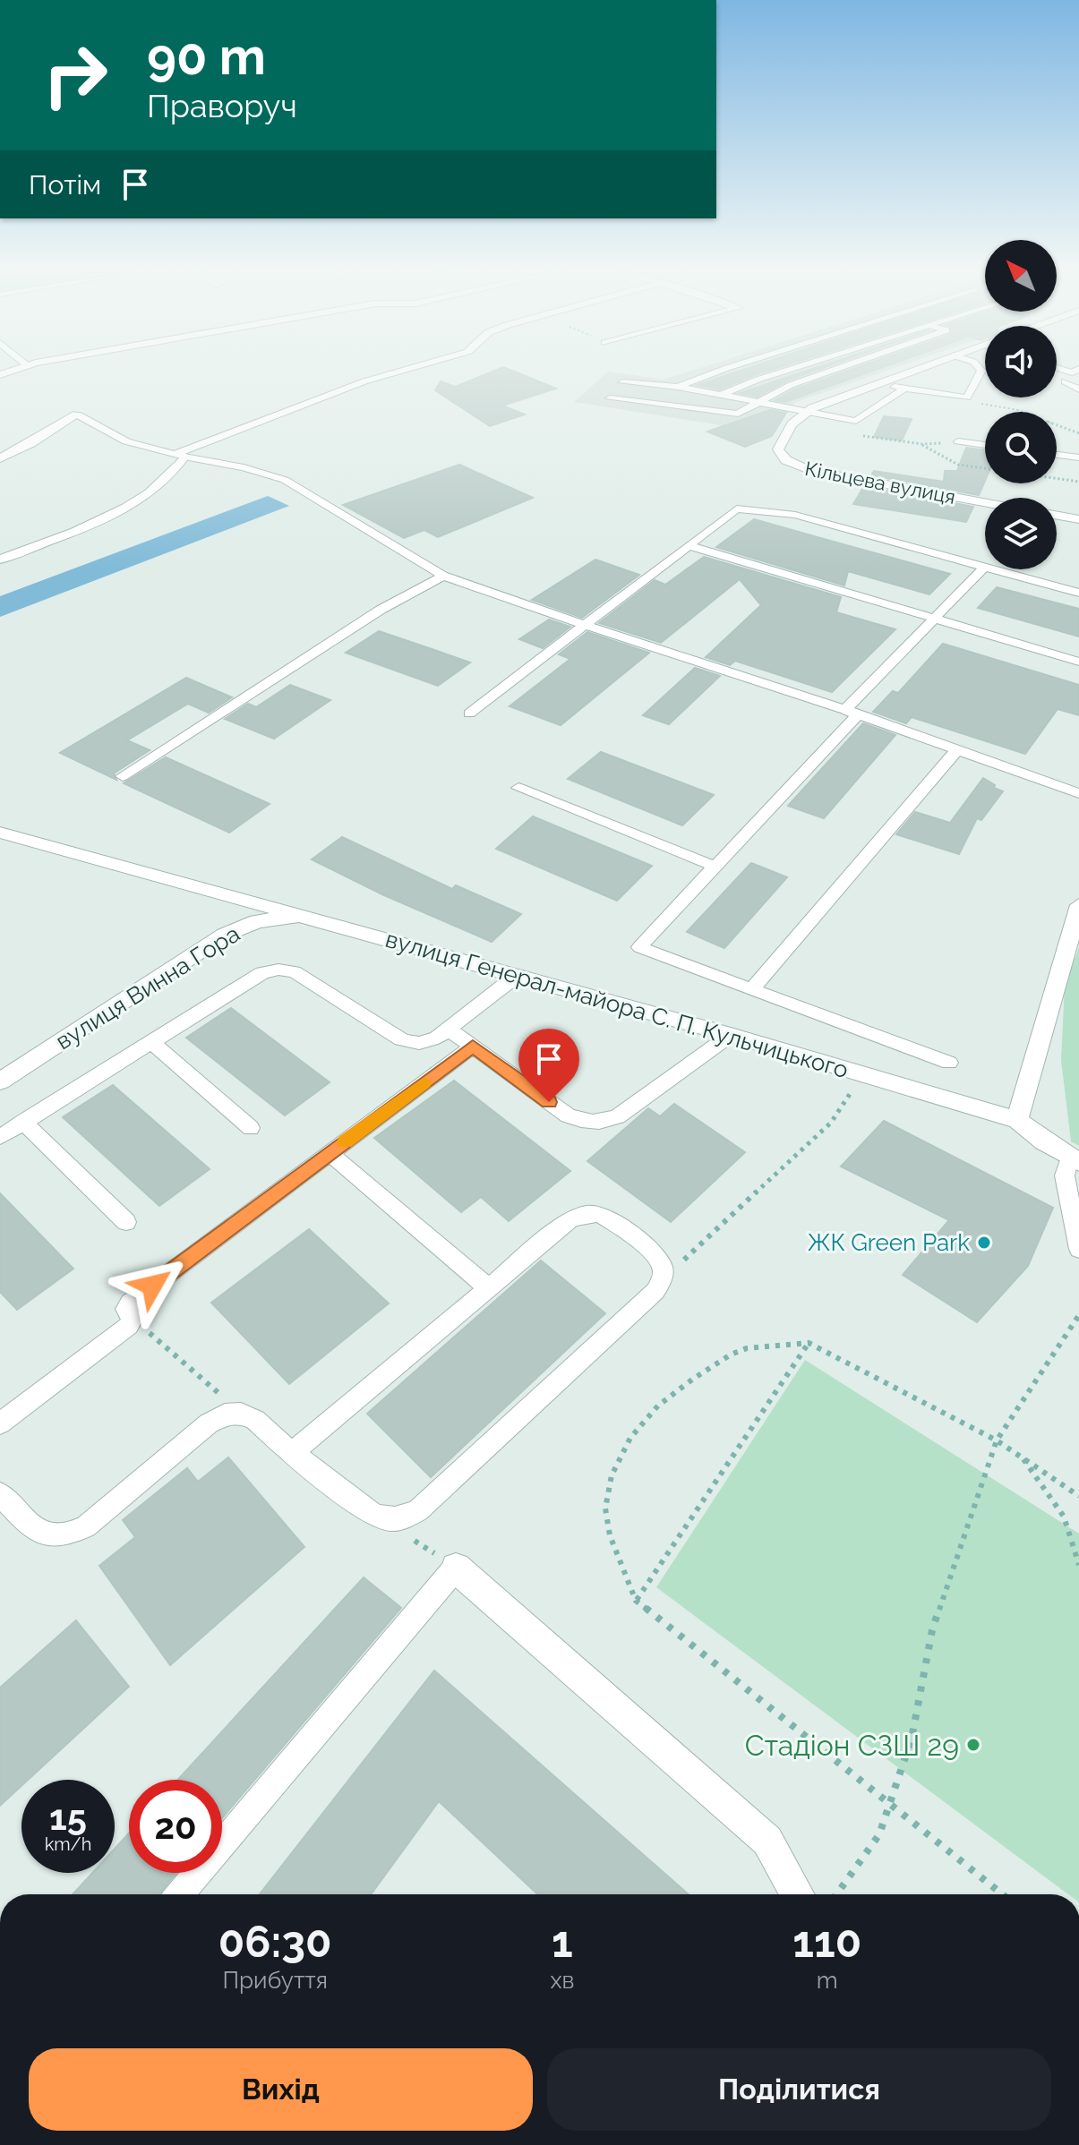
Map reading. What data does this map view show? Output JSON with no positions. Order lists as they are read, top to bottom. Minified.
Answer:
{"streets":{"street":["Кільцева вулиця","вулиця Винна Гора","вулиця Генерал-майора С. П. Кульчицького"]},"crossings":[["вулиця Винна Гора","вулиця Генерал-майора С. П. Кульчицького"]],"places":["ЖК Green Park","Стадіон СЗШ 29"],"north":"top left","page":{"turn":["90 m","Праворуч"],"then":"Потім","speed":"15 km/h","limit":"20","eta":["06:30","Прибуття","1","хв","110","m"],"buttons":["Вихід","Поділитися"]}}
